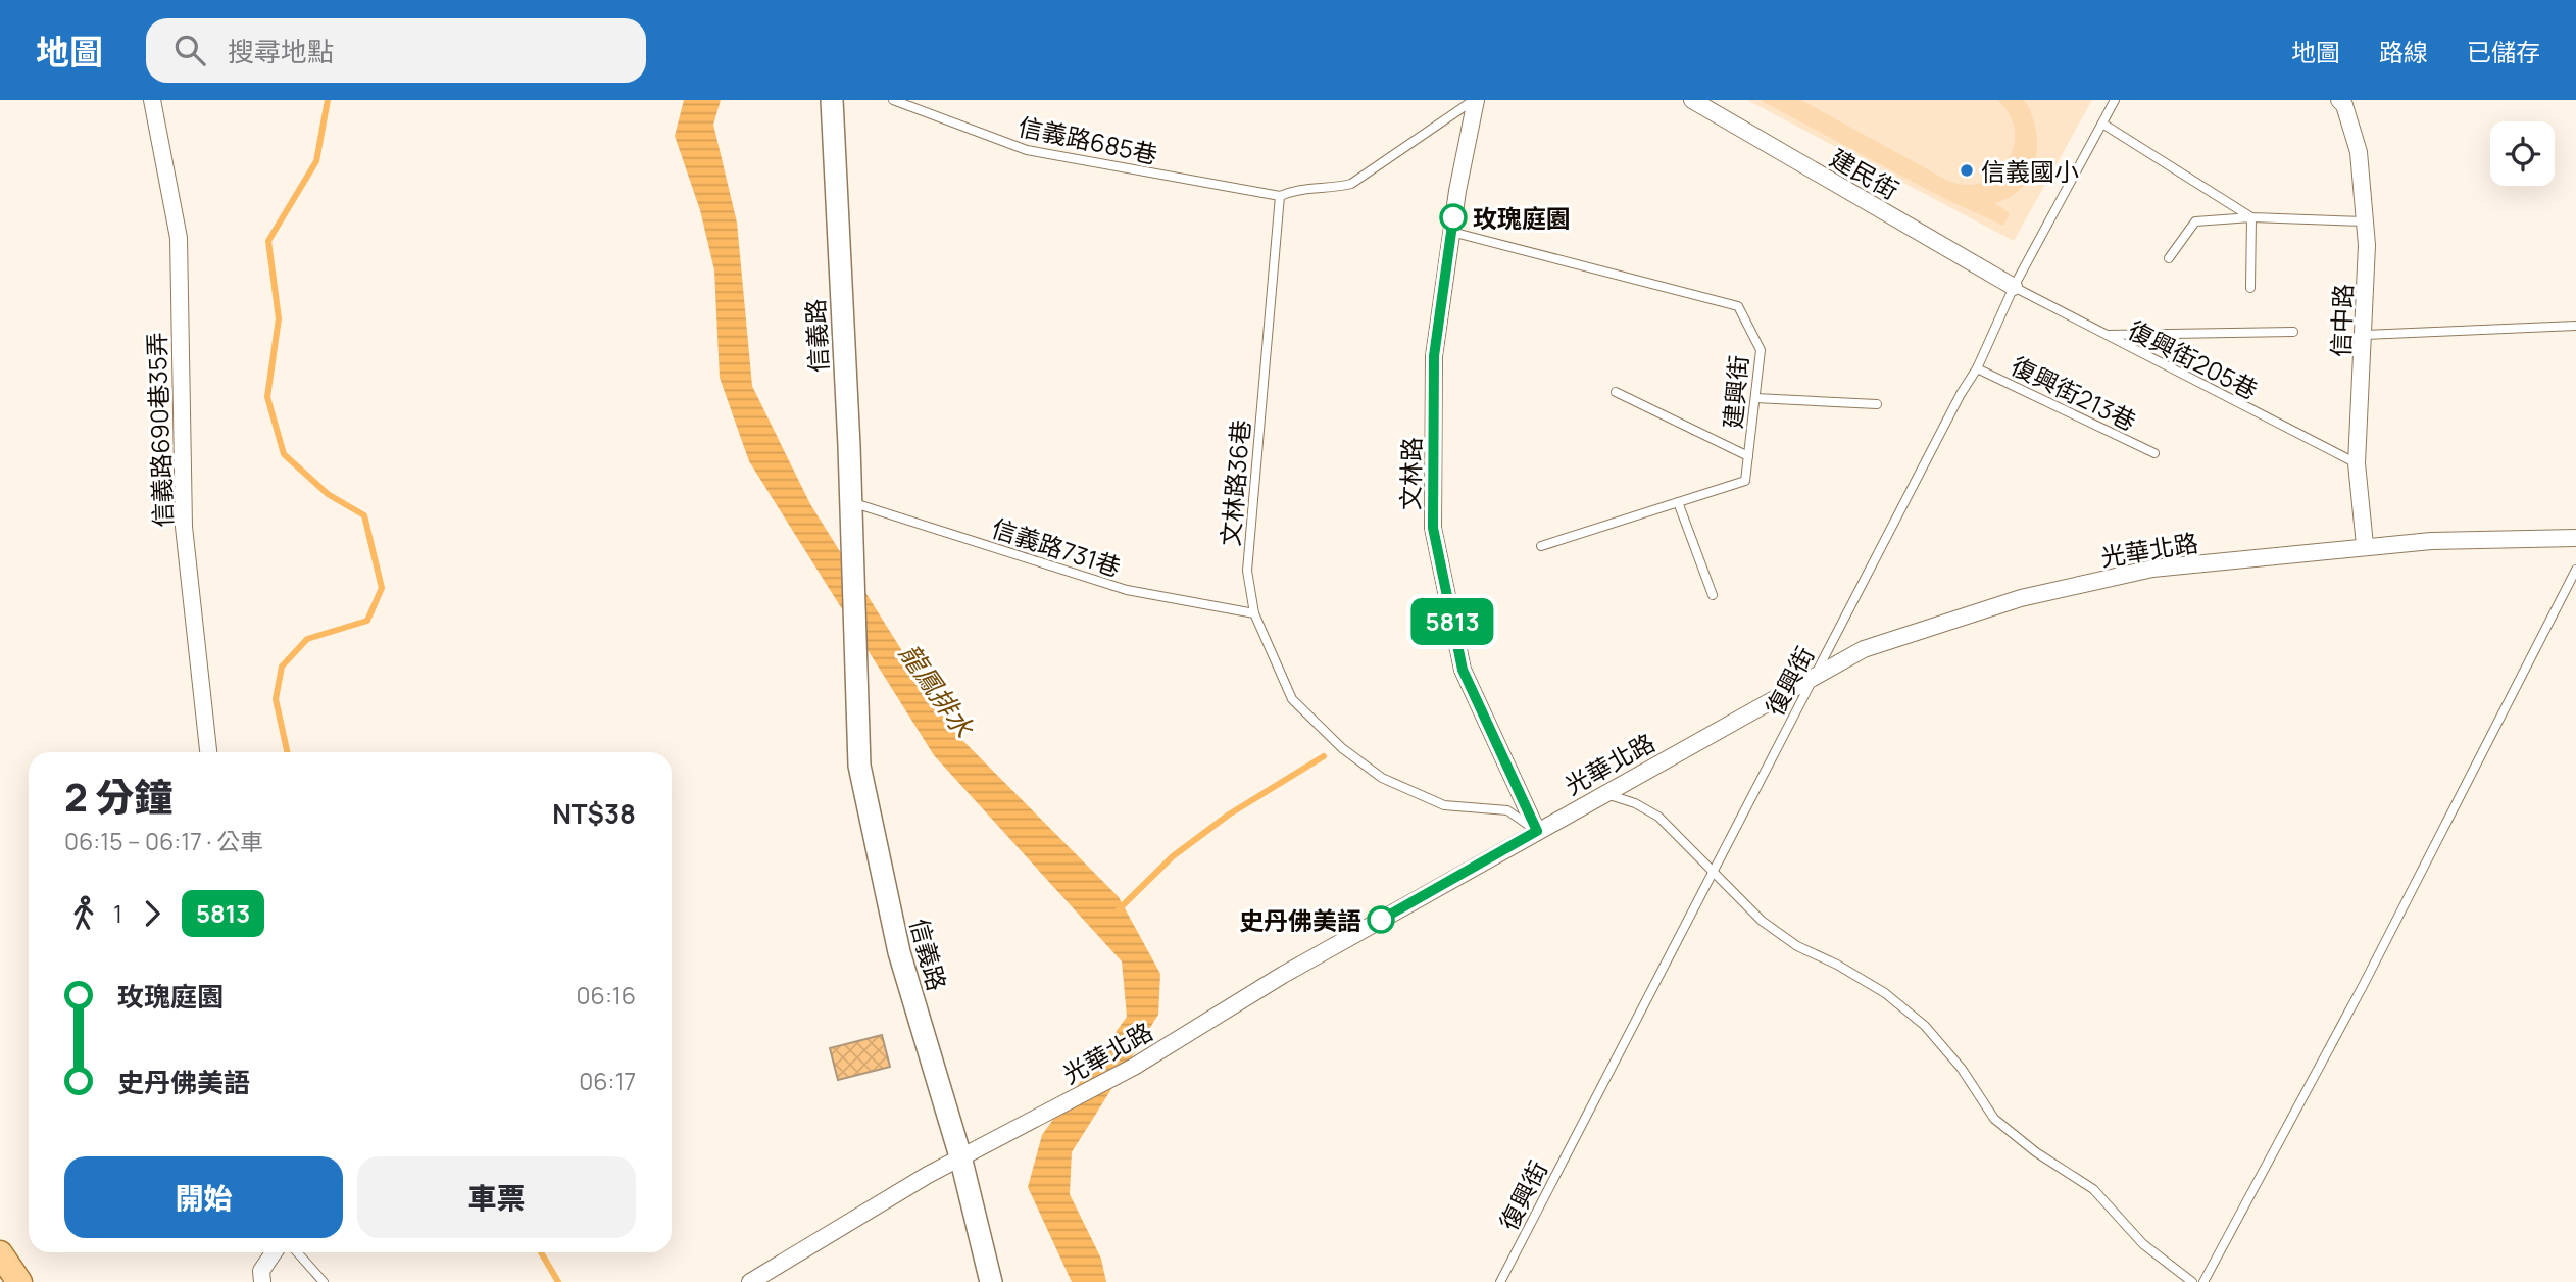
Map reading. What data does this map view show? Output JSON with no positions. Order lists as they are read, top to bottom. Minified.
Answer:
{"streets":{"street":["建民街","信中路","信義路","信義路690巷35弄","文林路","光華北路"],"lane":["信義路685巷","復興街205巷","建興街","復興街213巷","文林路36巷","信義路731巷","復興街"]},"crossings":[["信義路685巷","文林路36巷"],["建民街","復興街205巷"],["建民街","復興街"],["信中路","復興街205巷"],["信中路","光華北路"],["信義路","信義路731巷"],["信義路","光華北路"],["復興街205巷","復興街"],["建興街","文林路"],["復興街213巷","復興街"],["文林路","文林路36巷"],["文林路","光華北路"],["文林路36巷","信義路731巷"],["文林路36巷","光華北路"],["光華北路","復興街"]],"water":["龍鳳排水"],"places":["信義國小","玫瑰庭園","史丹佛美語"],"lines":["bus line 5813"],"page":{"header":"地圖","search":"搜尋地點","nav":["地圖","路線","已儲存"],"on_map":"5813","heading":["2 分鐘","06:15 – 06:17 · 公車","NT$38"],"legs":["1","5813"],"list":[{"name":"玫瑰庭園","value":"06:16"},{"name":"史丹佛美語","value":"06:17"}],"buttons":["開始","車票"]}}
